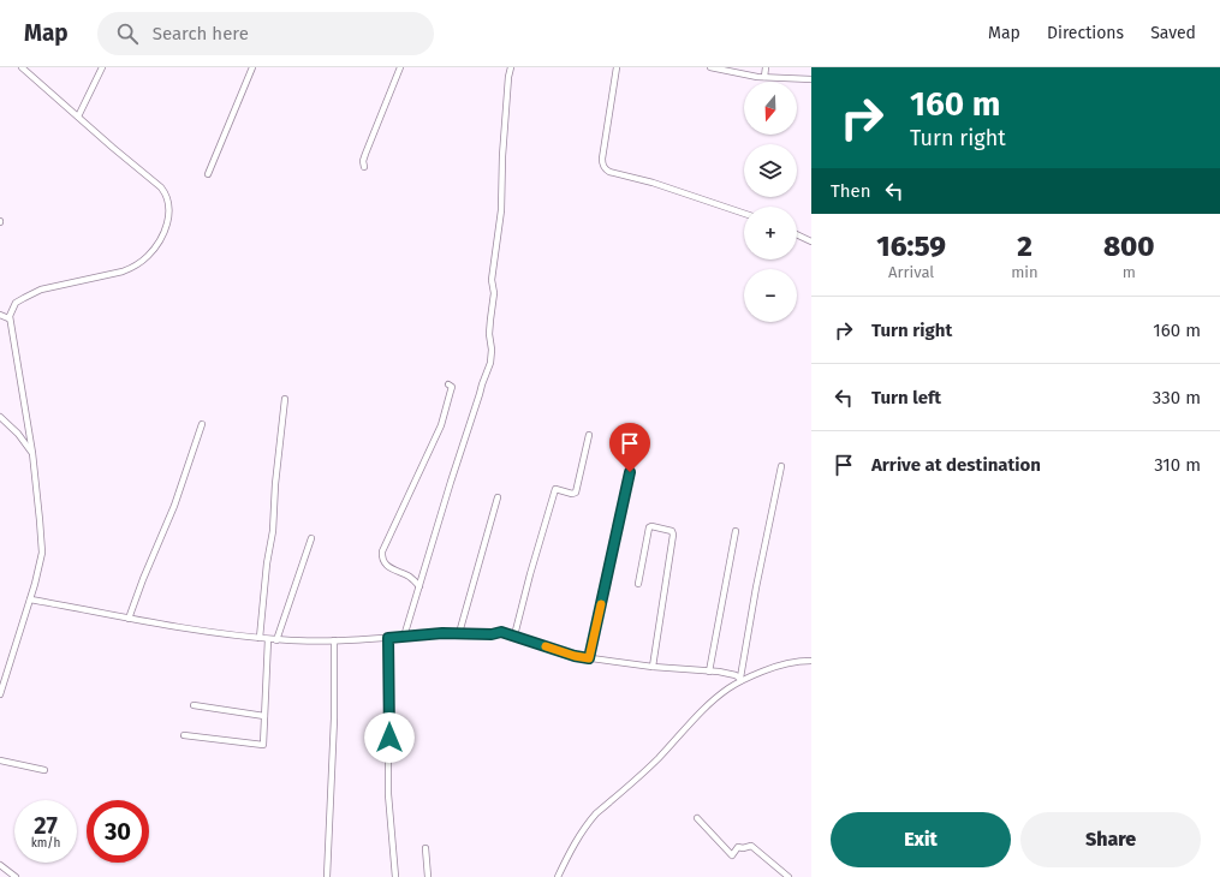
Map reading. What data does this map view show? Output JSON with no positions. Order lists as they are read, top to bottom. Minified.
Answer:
{"north":"bottom","page":{"header":"Map","search":"Search here","nav":["Map","Directions","Saved"],"turn":["160 m","Turn right"],"map_buttons":["+","−"],"then":"Then","eta":["16:59","Arrival","2","min","800","m"],"list":[{"name":"Turn right","value":"160 m"},{"name":"Turn left","value":"330 m"},{"name":"Arrive at destination","value":"310 m"}],"speed":"27 km/h","limit":"30","buttons":["Exit","Share"]}}
